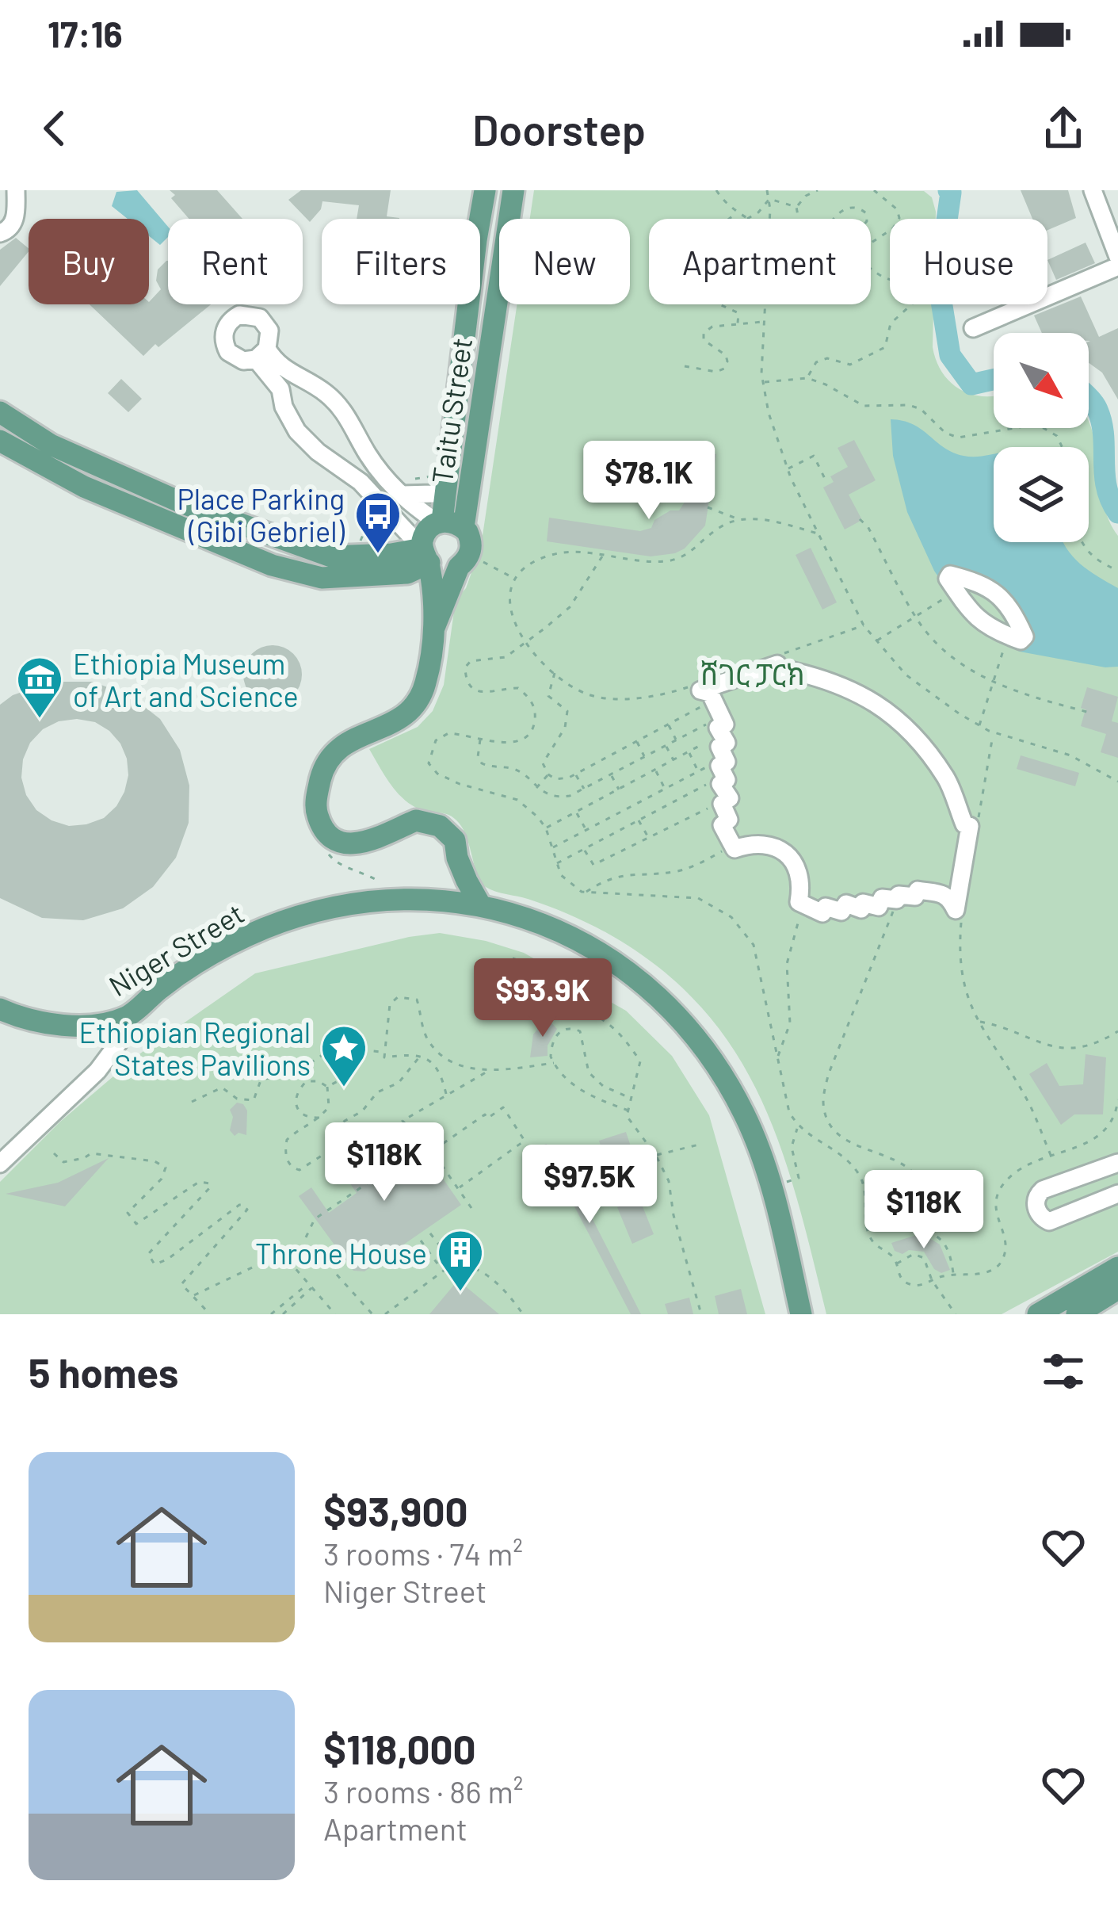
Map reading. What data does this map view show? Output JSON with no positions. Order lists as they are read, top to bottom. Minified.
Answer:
{"streets":{"main road":["Taitu Street","Niger Street"]},"parks":["ሸገር ፓርክ"],"places":{"bus stop":["Place Parking (Gibi Gebriel)"],"museum":["Ethiopia Museum of Art and Science"],"place":["Ethiopian Regional States Pavilions"],"building":["Throne House"]},"north":"bottom right","page":{"status":"17:16","header":"Doorstep","chip":["Buy","Rent","Filters","New","Apartment","House"],"price":["$78.1K","$93.9K","$118K","$97.5K","$118K"],"heading":"5 homes","list":[{"name":"$93,900","note":"3 rooms · 74 m² · Niger Street"},{"name":"$118,000","note":"3 rooms · 86 m² · Apartment"}]}}
